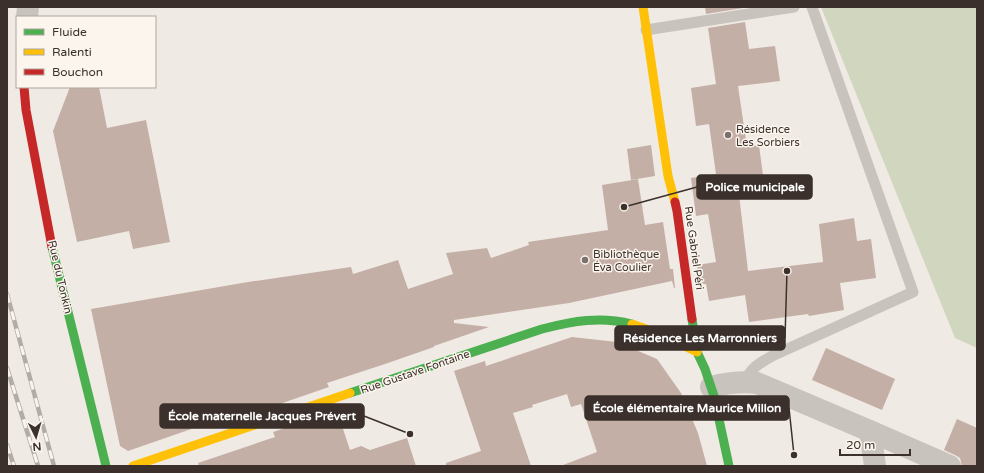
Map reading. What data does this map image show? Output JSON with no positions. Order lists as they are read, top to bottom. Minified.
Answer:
{"streets":{"street":["Rue Gabriel Péri","Rue du Tonkin","Rue Gustave Fontaine"]},"crossings":[["Rue Gabriel Péri","Rue Gustave Fontaine"]],"places":["Résidence Les Sorbiers","Police municipale","Bibliothèque Éva Coulier","Résidence Les Marronniers","École maternelle Jacques Prévert","École élémentaire Maurice Millon"],"legend":["Fluide","Ralenti","Bouchon"],"scale_bar":"20 m","north":"bottom"}
